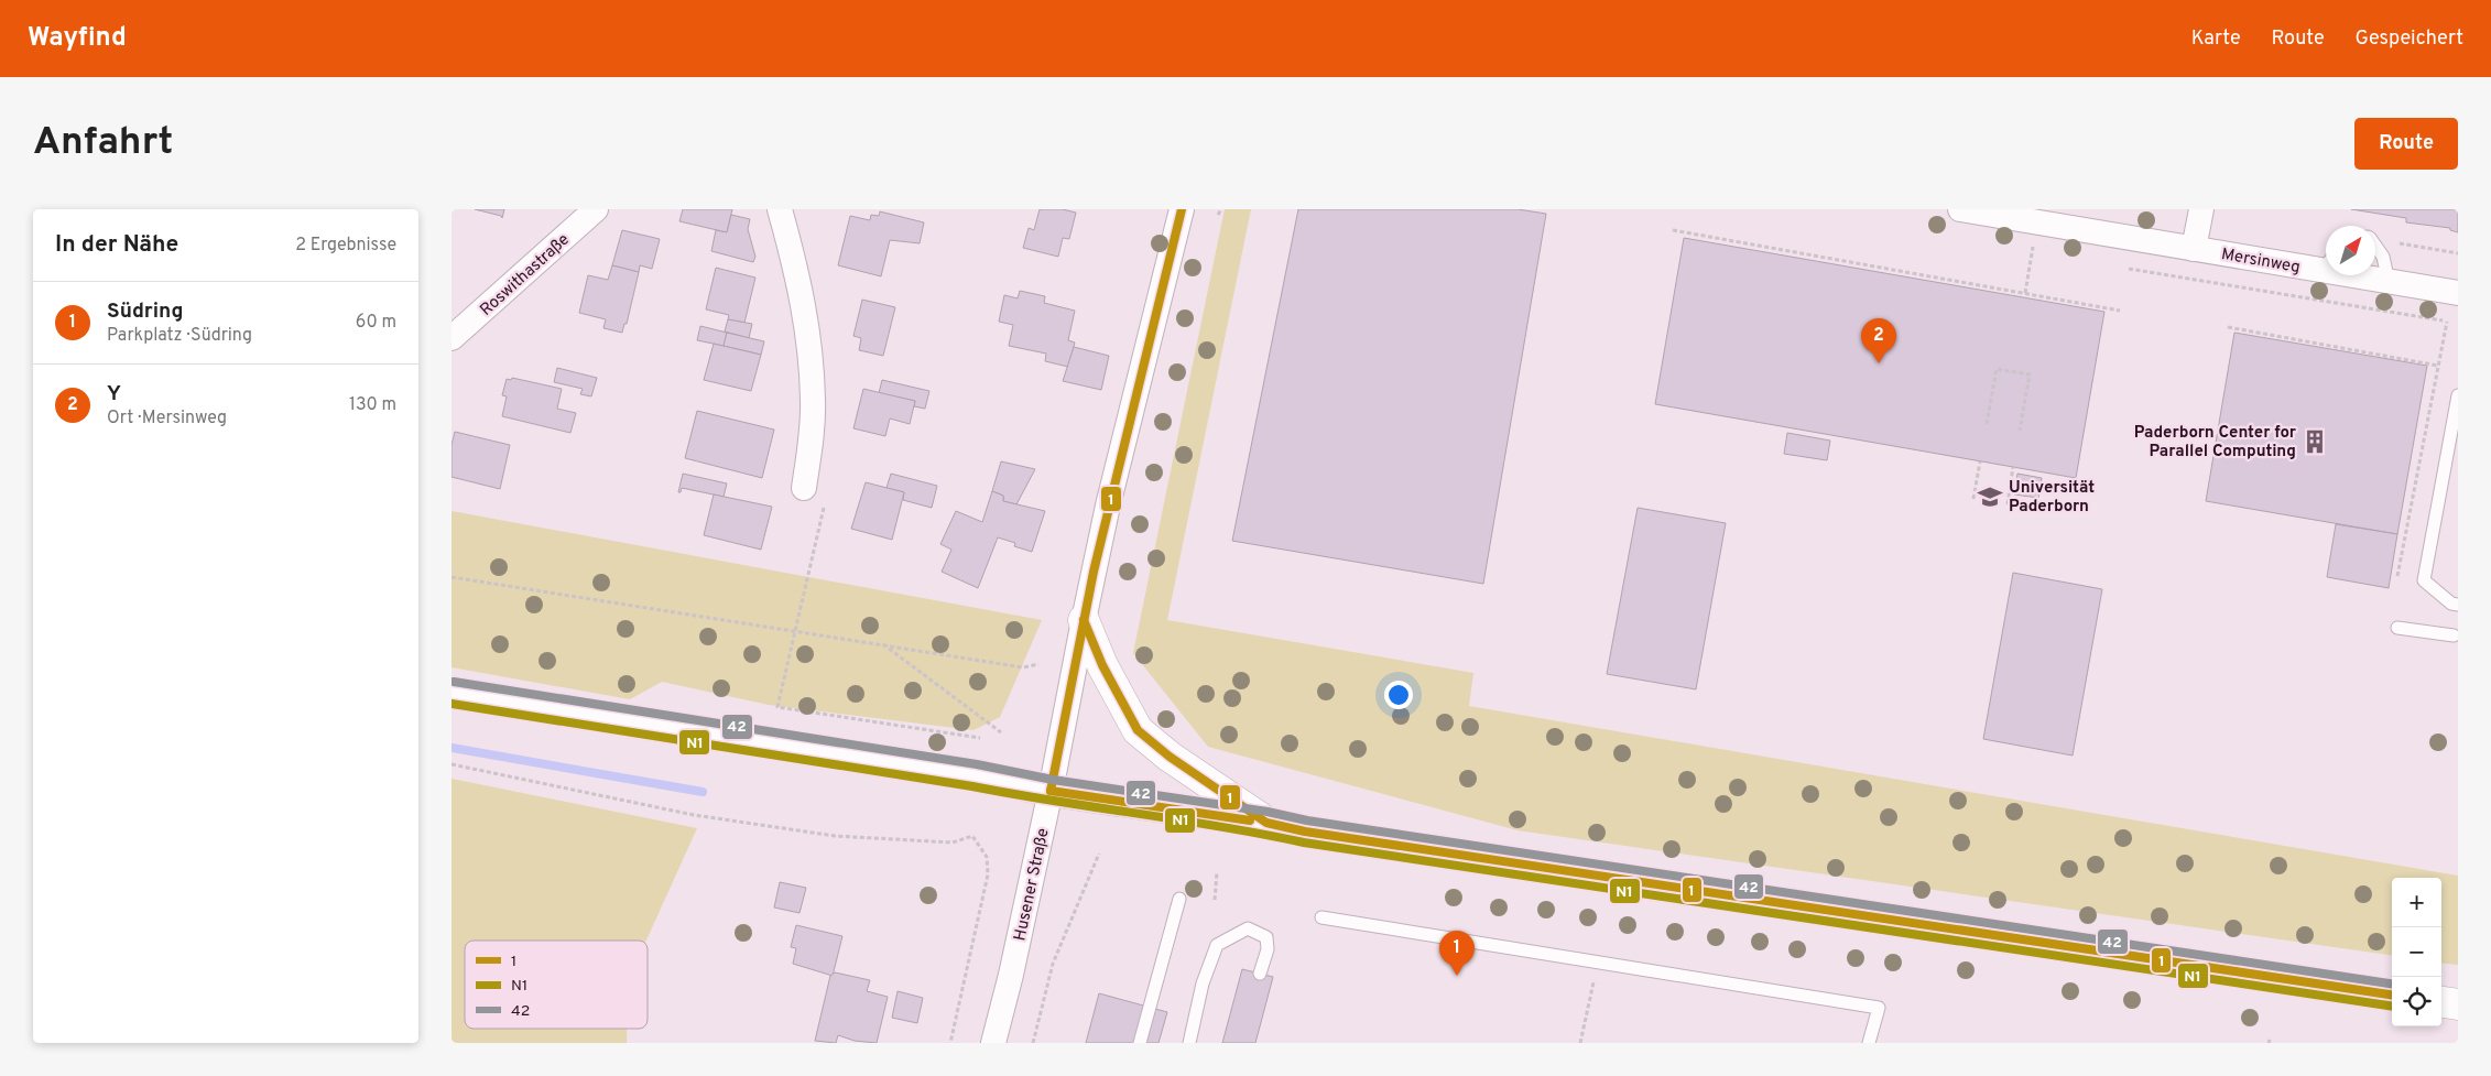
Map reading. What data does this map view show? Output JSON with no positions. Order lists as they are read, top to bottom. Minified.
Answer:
{"streets":{"street":["Mersinweg","Roswithastraße","Husener Straße"]},"places":{"building":["Paderborn Center for Parallel Computing"],"school or university":["Universität Paderborn"]},"lines":["transit line 1","transit line 42","transit line N1"],"legend":["1","N1","42"],"north":"top right","page":{"header":"Wayfind","nav":["Karte","Route","Gespeichert"],"buttons":"Route","title":"Anfahrt","heading":["In der Nähe","2 Ergebnisse"],"list":[{"mark":"1","name":"Südring","note":"Parkplatz · Südring","value":"60 m"},{"mark":"2","name":"Y","note":"Ort · Mersinweg","value":"130 m"}],"pins":["2","1"],"map_buttons":["+","−"]}}
